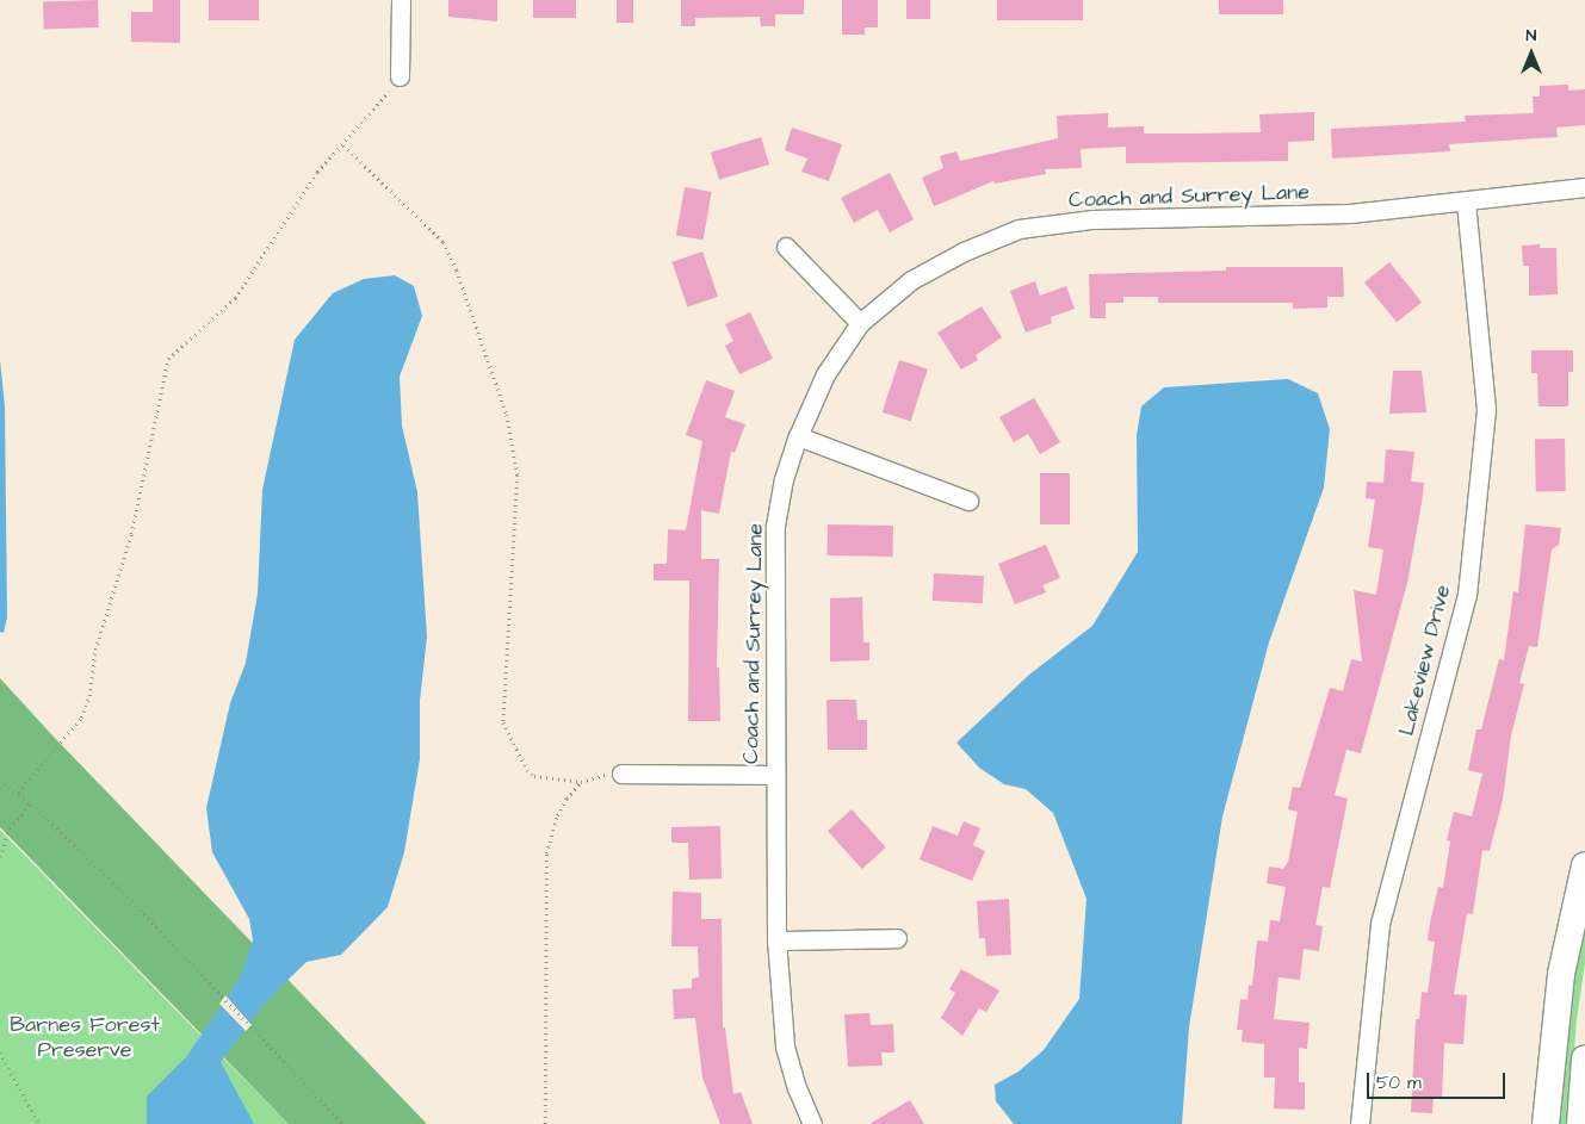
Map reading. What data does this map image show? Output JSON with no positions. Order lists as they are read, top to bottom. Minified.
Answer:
{"streets":{"street":["Coach and Surrey Lane","Lakeview Drive"]},"crossings":[["Coach and Surrey Lane","Lakeview Drive"]],"parks":["Barnes Forest Preserve"],"scale_bar":"50 m","north":"top"}
